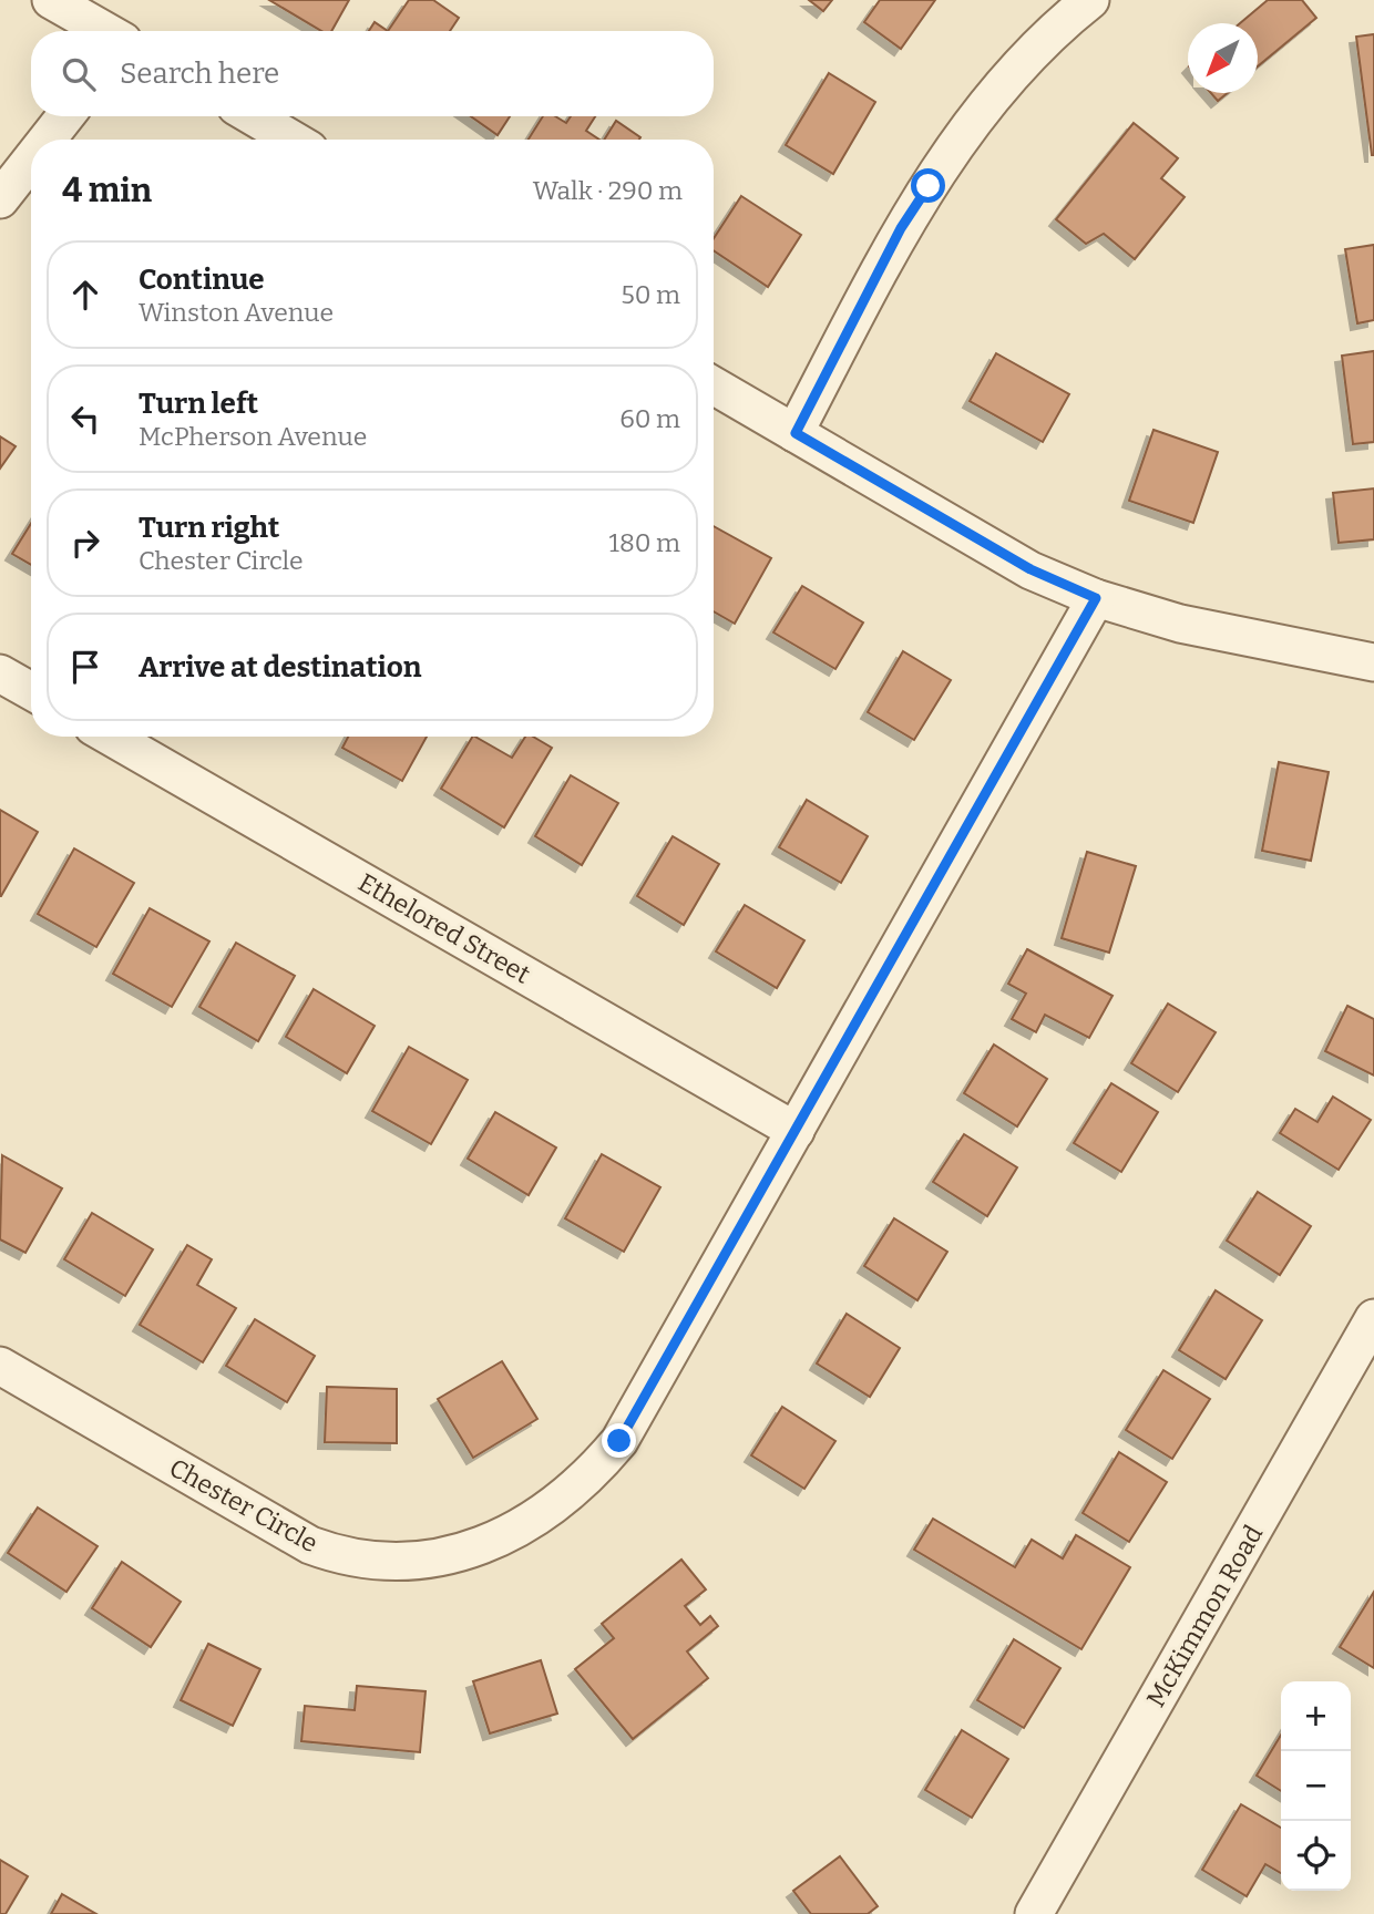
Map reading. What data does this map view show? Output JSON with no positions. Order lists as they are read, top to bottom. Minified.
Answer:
{"streets":{"street":["Ethelored Street","Chester Circle","McKimmon Road"]},"crossings":[["Ethelored Street","Chester Circle"]],"north":"bottom left","page":{"search":"Search here","heading":["4 min","Walk · 290 m"],"list":[["Continue","Winston Avenue","50 m"],["Turn left","McPherson Avenue","60 m"],["Turn right","Chester Circle","180 m"],"Arrive at destination"],"map_buttons":["+","−"]}}
